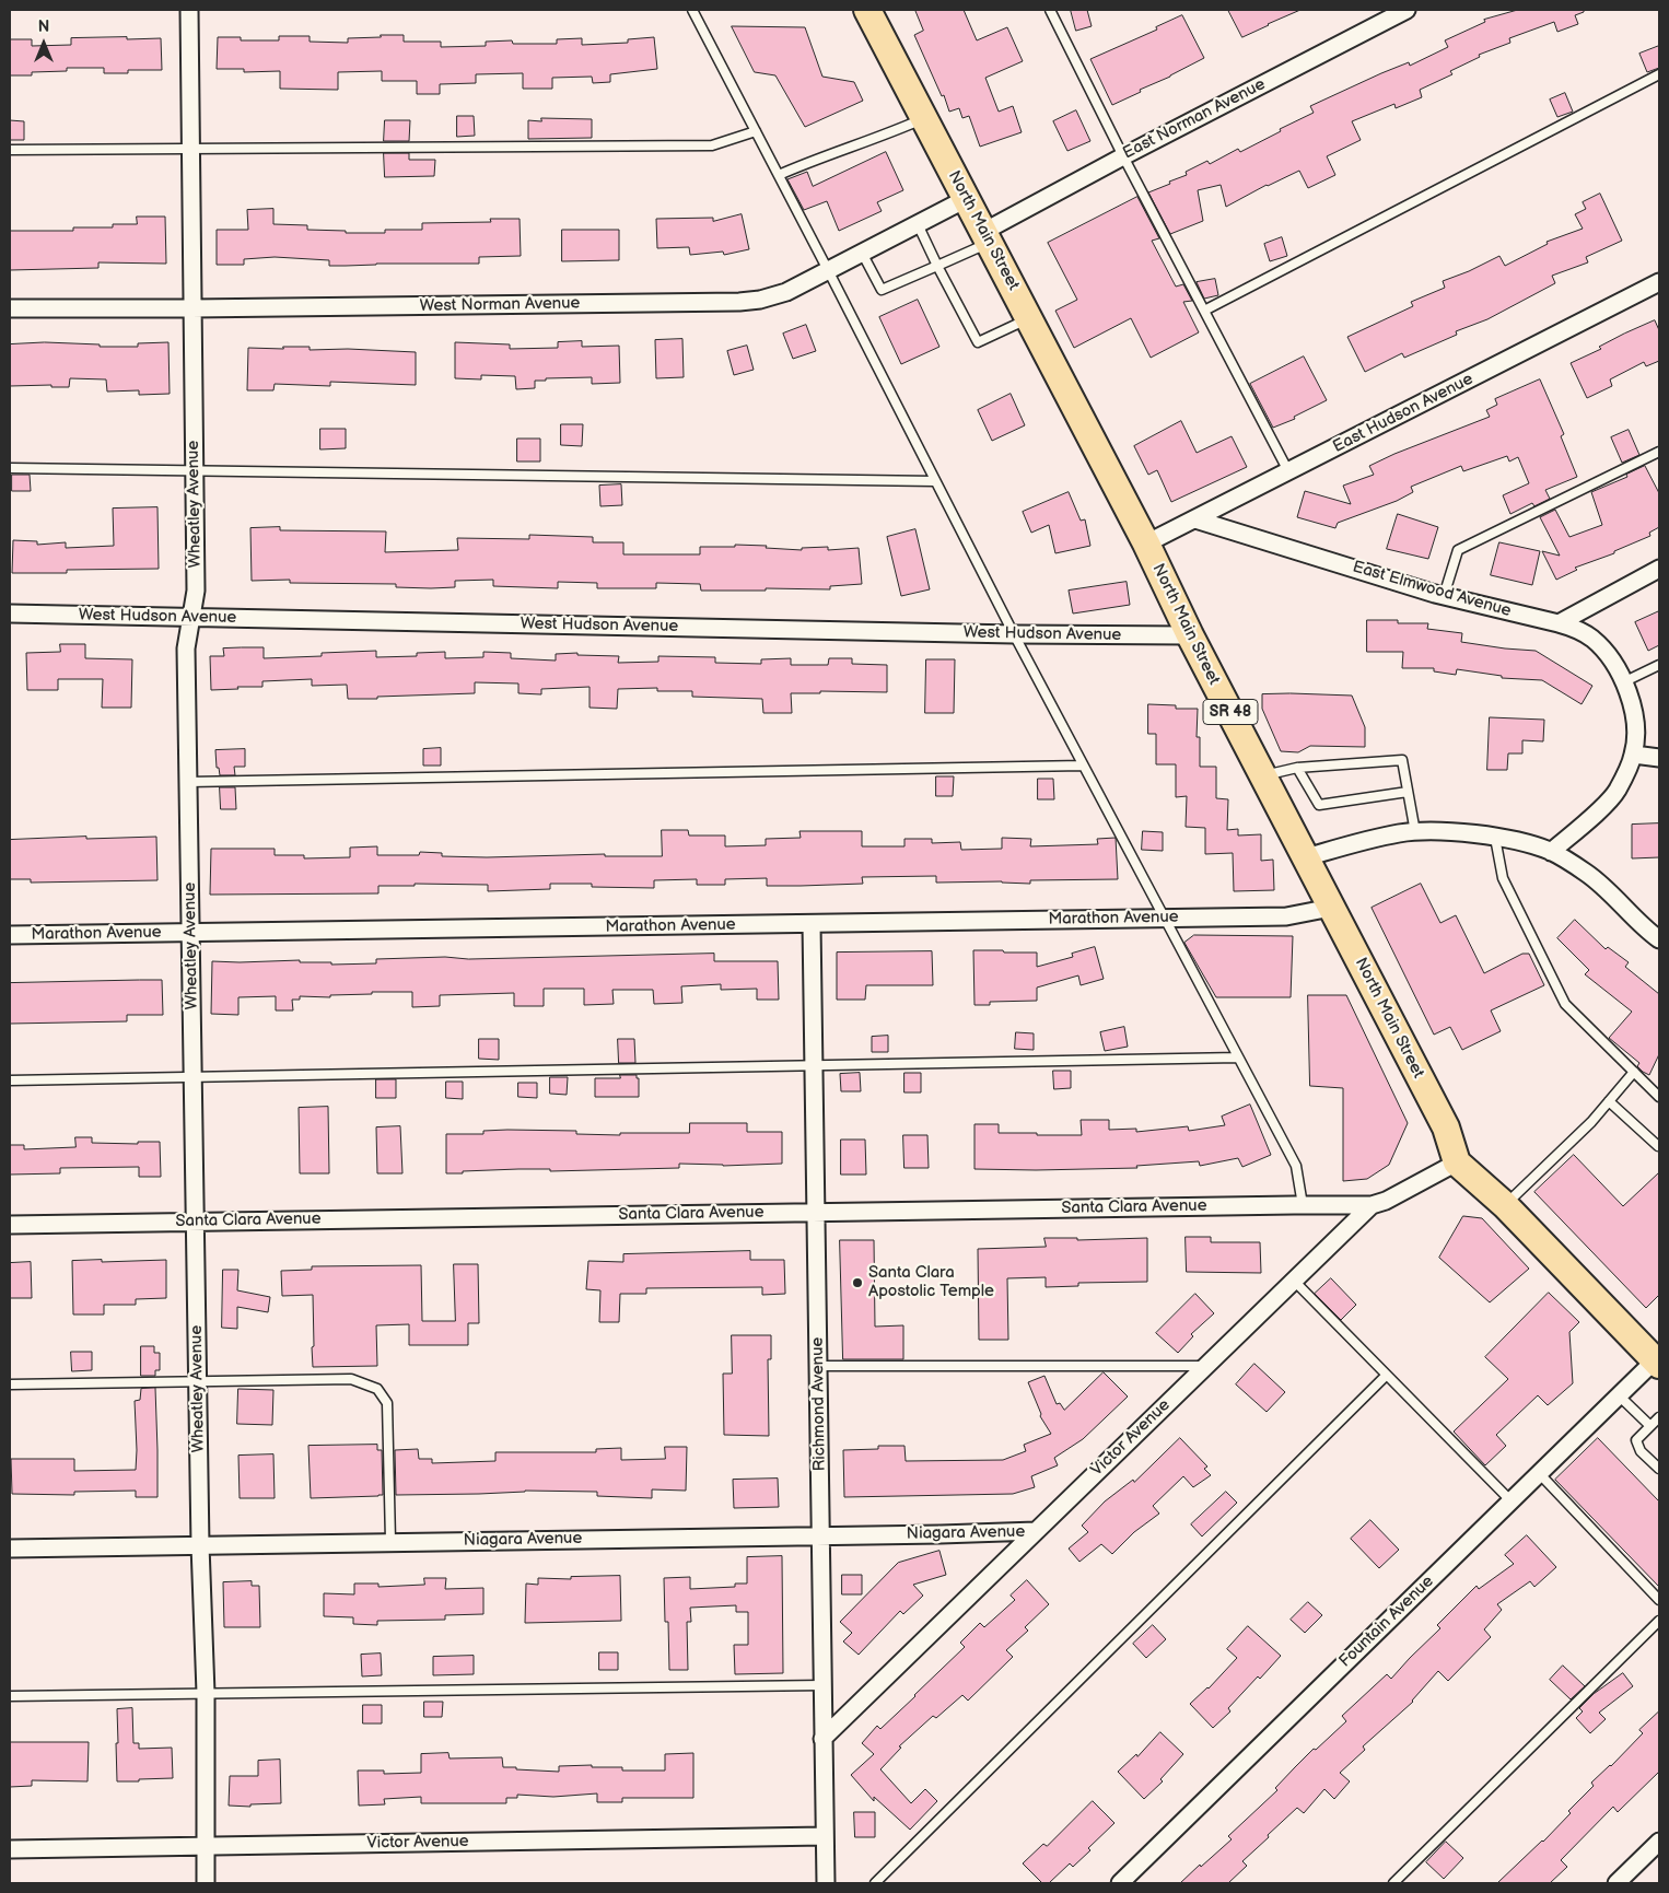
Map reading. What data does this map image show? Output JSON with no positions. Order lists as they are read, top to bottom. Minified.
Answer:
{"streets":{"main road":["North Main Street","SR 48"],"street":["East Norman Avenue","West Norman Avenue","East Hudson Avenue","Wheatley Avenue","East Elmwood Avenue","West Hudson Avenue","Marathon Avenue","Santa Clara Avenue","Richmond Avenue","Victor Avenue","Niagara Avenue","Fountain Avenue"]},"crossings":[["East Norman Avenue","North Main Street"],["North Main Street","West Norman Avenue"],["North Main Street","East Hudson Avenue"],["North Main Street","West Hudson Avenue"],["North Main Street","Marathon Avenue"],["North Main Street","Victor Avenue"],["West Norman Avenue","Wheatley Avenue"],["East Hudson Avenue","East Elmwood Avenue"],["Wheatley Avenue","West Hudson Avenue"],["Wheatley Avenue","Marathon Avenue"],["Wheatley Avenue","Santa Clara Avenue"],["Wheatley Avenue","Victor Avenue"],["Wheatley Avenue","Niagara Avenue"],["Marathon Avenue","Richmond Avenue"],["Santa Clara Avenue","Richmond Avenue"],["Santa Clara Avenue","Victor Avenue"],["Richmond Avenue","Victor Avenue"],["Richmond Avenue","Niagara Avenue"],["Victor Avenue","Niagara Avenue"]],"places":["Santa Clara Apostolic Temple"],"north":"top"}
